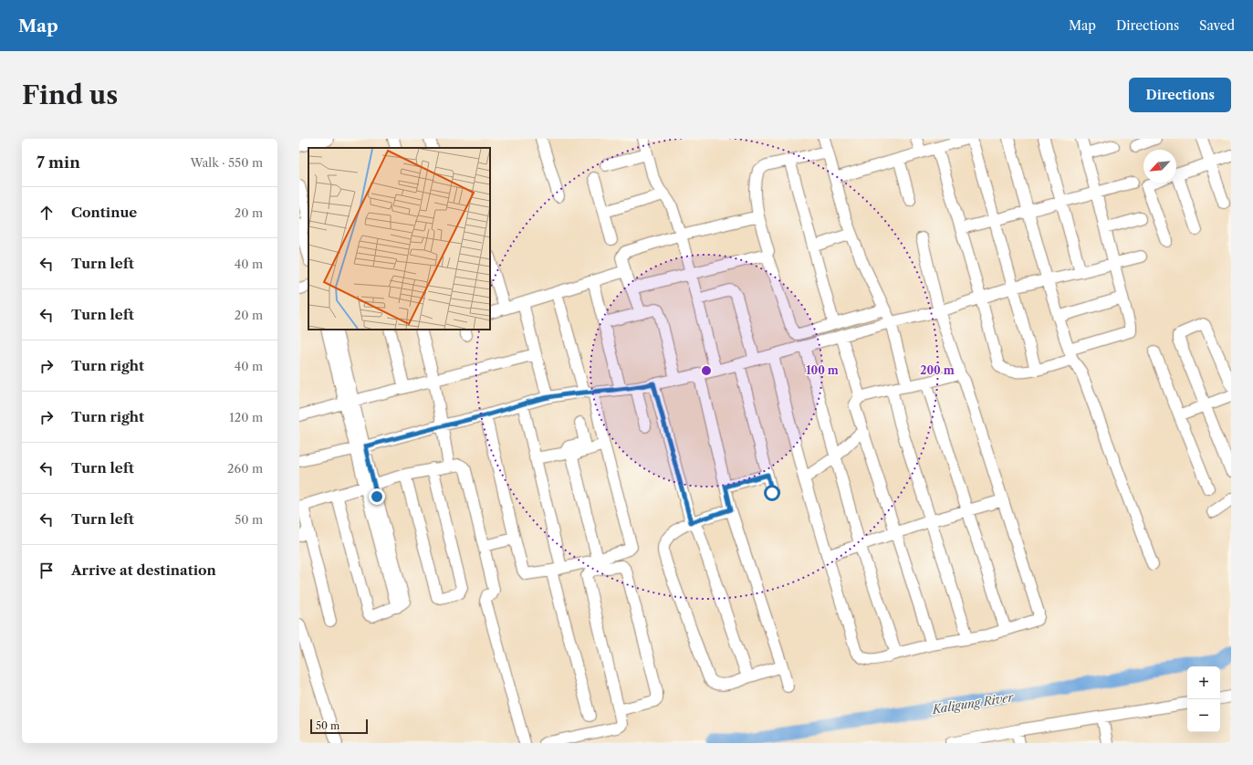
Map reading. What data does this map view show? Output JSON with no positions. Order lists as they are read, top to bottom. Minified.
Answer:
{"water":["Kaligung River"],"scale_bar":"50 m","north":"bottom left","page":{"header":"Map","nav":["Map","Directions","Saved"],"buttons":"Directions","title":"Find us","heading":["7 min","Walk · 550 m"],"list":[["Continue","20 m"],["Turn left","40 m"],["Turn left","20 m"],["Turn right","40 m"],["Turn right","120 m"],["Turn left","260 m"],["Turn left","50 m"],"Arrive at destination"],"map_buttons":["+","−"],"scale":"50 m"},"rings":["100 m","200 m"]}
